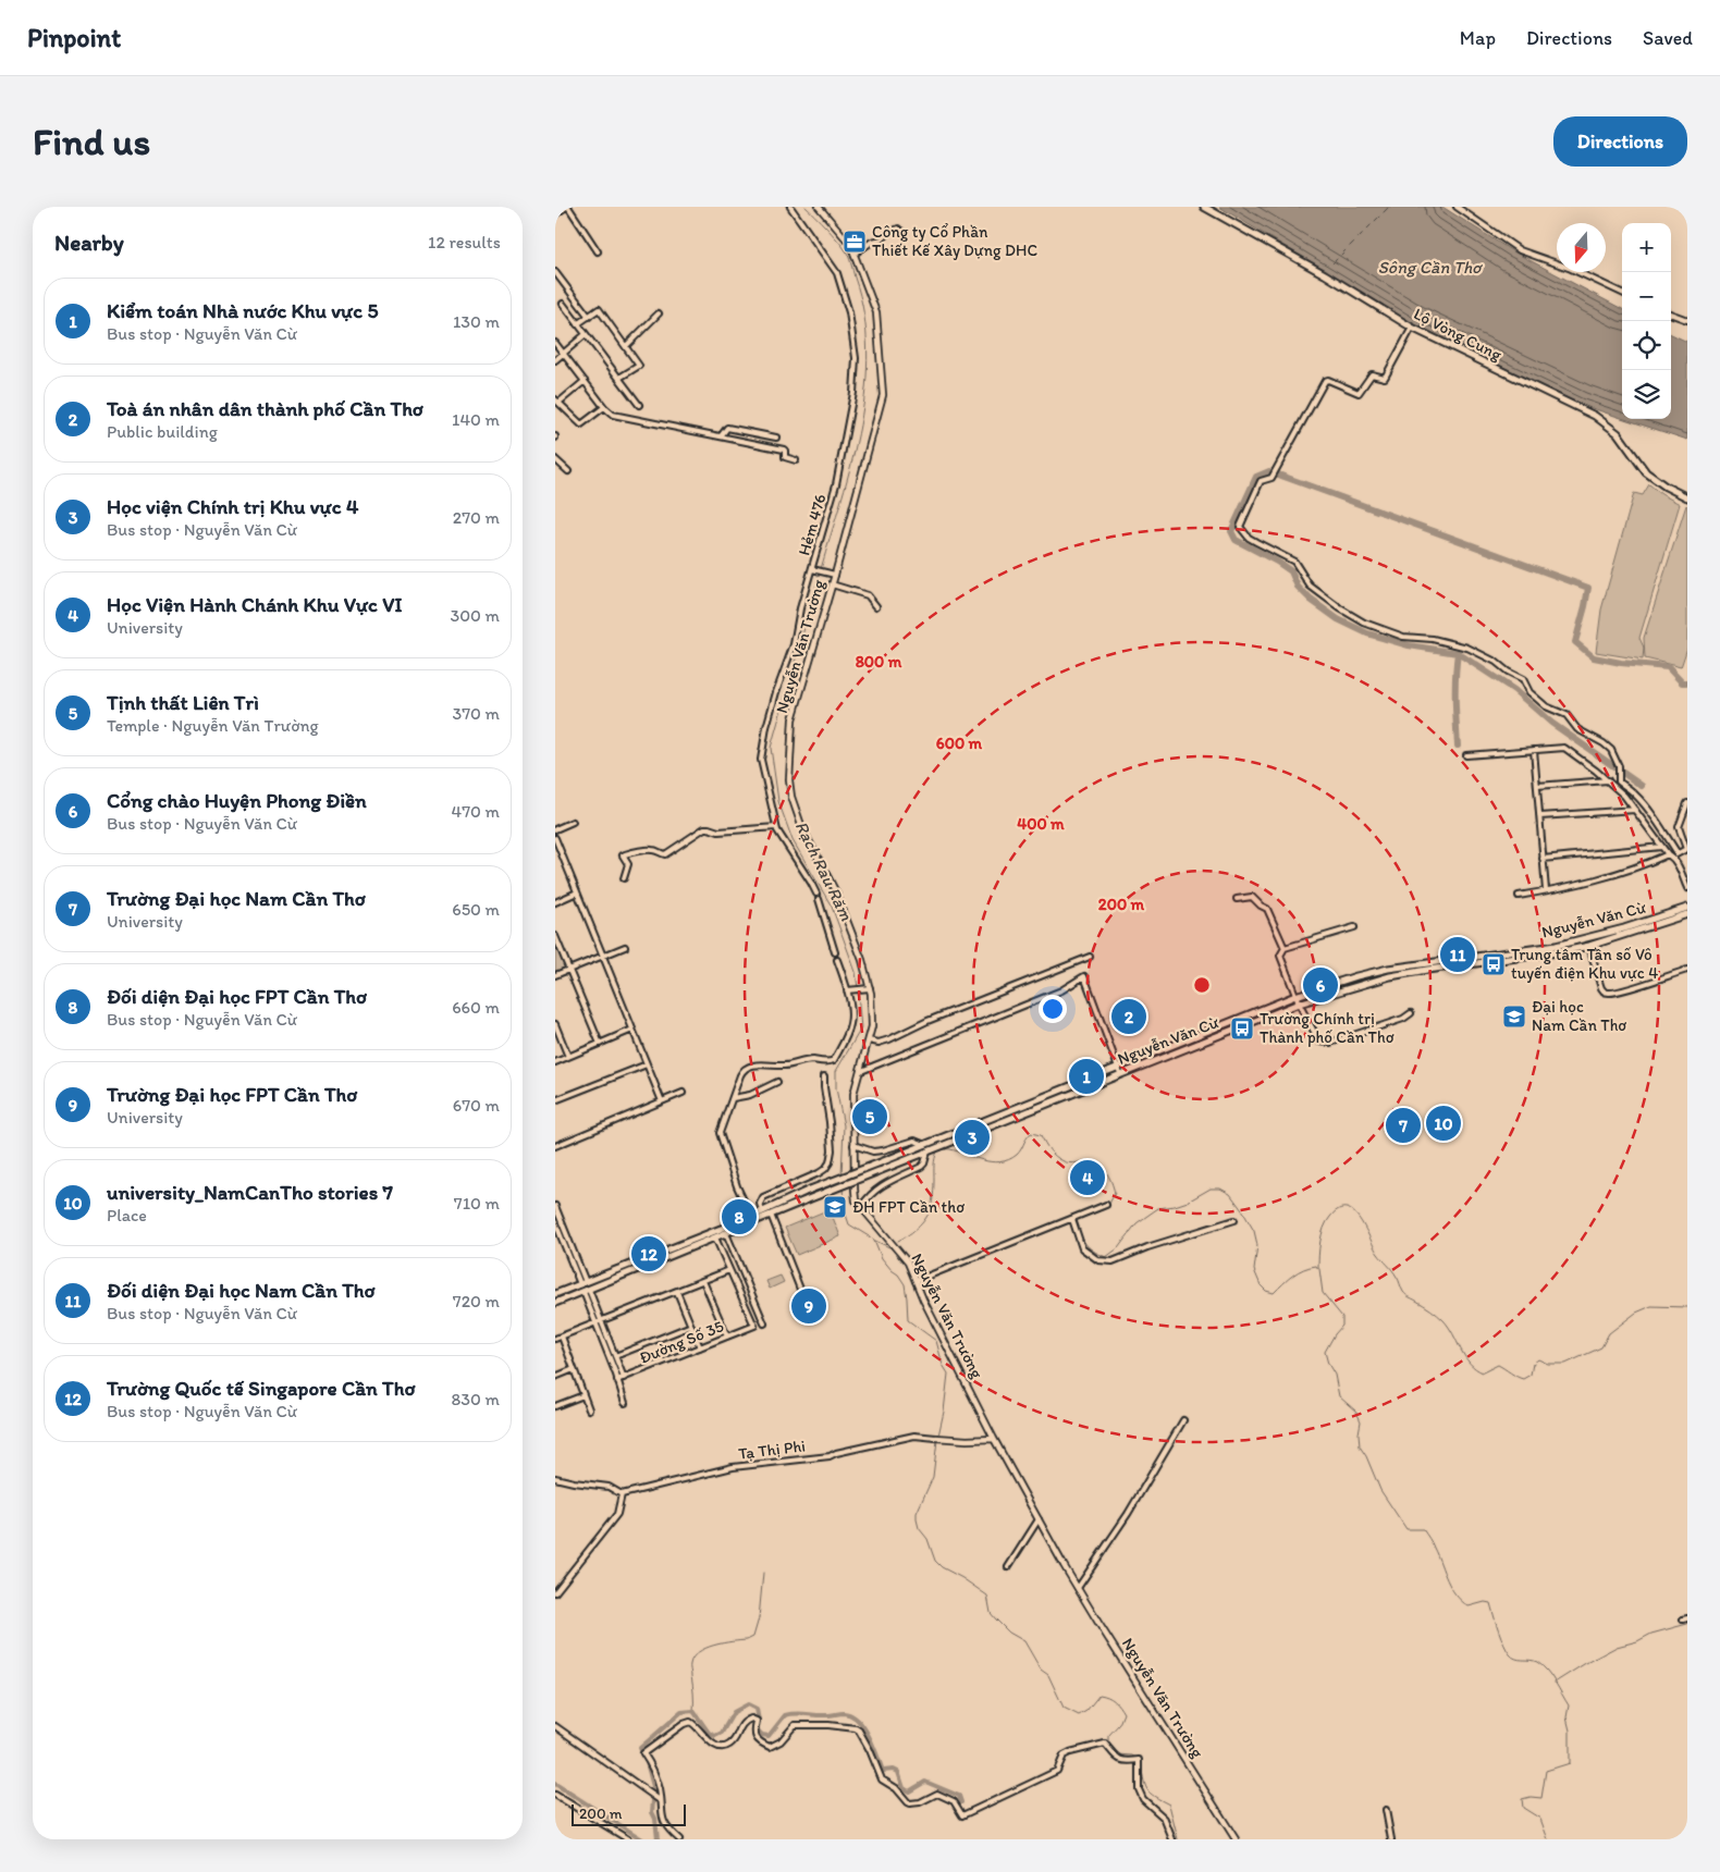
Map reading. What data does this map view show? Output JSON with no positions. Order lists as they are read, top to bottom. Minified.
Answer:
{"streets":{"main road":["Lộ Vòng Cung","Nguyễn Văn Cừ"],"street":["Hẻm 476","Nguyễn Văn Trường","Đường Số 35","Tạ Thị Phi"]},"crossings":[["Nguyễn Văn Trường","Tạ Thị Phi"]],"water":["Sông Cần Thơ","Rạch Rau Răm"],"places":{"office":["Công ty Cổ Phần Thiết Kế Xây Dựng DHC"],"bus stop":["Trung tâm Tần số Vô tuyến điện Khu vực 4","Trường Chính trị Thành phố Cần Thơ"],"school or university":["Đại học Nam Cần Thơ","ĐH FPT Cần thơ"]},"scale_bar":"200 m","north":"bottom","page":{"header":"Pinpoint","nav":["Map","Directions","Saved"],"buttons":"Directions","title":"Find us","heading":["Nearby","12 results"],"map_buttons":["+","−"],"list":[{"mark":"1","name":"Kiểm toán Nhà nước Khu vực 5","note":"Bus stop · Nguyễn Văn Cừ","value":"130 m"},{"mark":"2","name":"Toà án nhân dân thành phố Cần Thơ","note":"Public building","value":"140 m"},{"mark":"3","name":"Học viện Chính trị Khu vực 4","note":"Bus stop · Nguyễn Văn Cừ","value":"270 m"},{"mark":"4","name":"Học Viện Hành Chánh Khu Vực VI","note":"University","value":"300 m"},{"mark":"5","name":"Tịnh thất Liên Trì","note":"Temple · Nguyễn Văn Trường","value":"370 m"},{"mark":"6","name":"Cổng chào Huyện Phong Điền","note":"Bus stop · Nguyễn Văn Cừ","value":"470 m"},{"mark":"7","name":"Trường Đại học Nam Cần Thơ","note":"University","value":"650 m"},{"mark":"8","name":"Đối diện Đại học FPT Cần Thơ","note":"Bus stop · Nguyễn Văn Cừ","value":"660 m"},{"mark":"9","name":"Trường Đại học FPT Cần Thơ","note":"University","value":"670 m"},{"mark":"10","name":"university_NamCanTho stories 7","note":"Place","value":"710 m"},{"mark":"11","name":"Đối diện Đại học Nam Cần Thơ","note":"Bus stop · Nguyễn Văn Cừ","value":"720 m"},{"mark":"12","name":"Trường Quốc tế Singapore Cần Thơ","note":"Bus stop · Nguyễn Văn Cừ","value":"830 m"}],"pins":["11","6","2","1","5","10","7","3","4","8","12","9"],"scale":"200 m"},"rings":["800 m","600 m","400 m","200 m"]}
